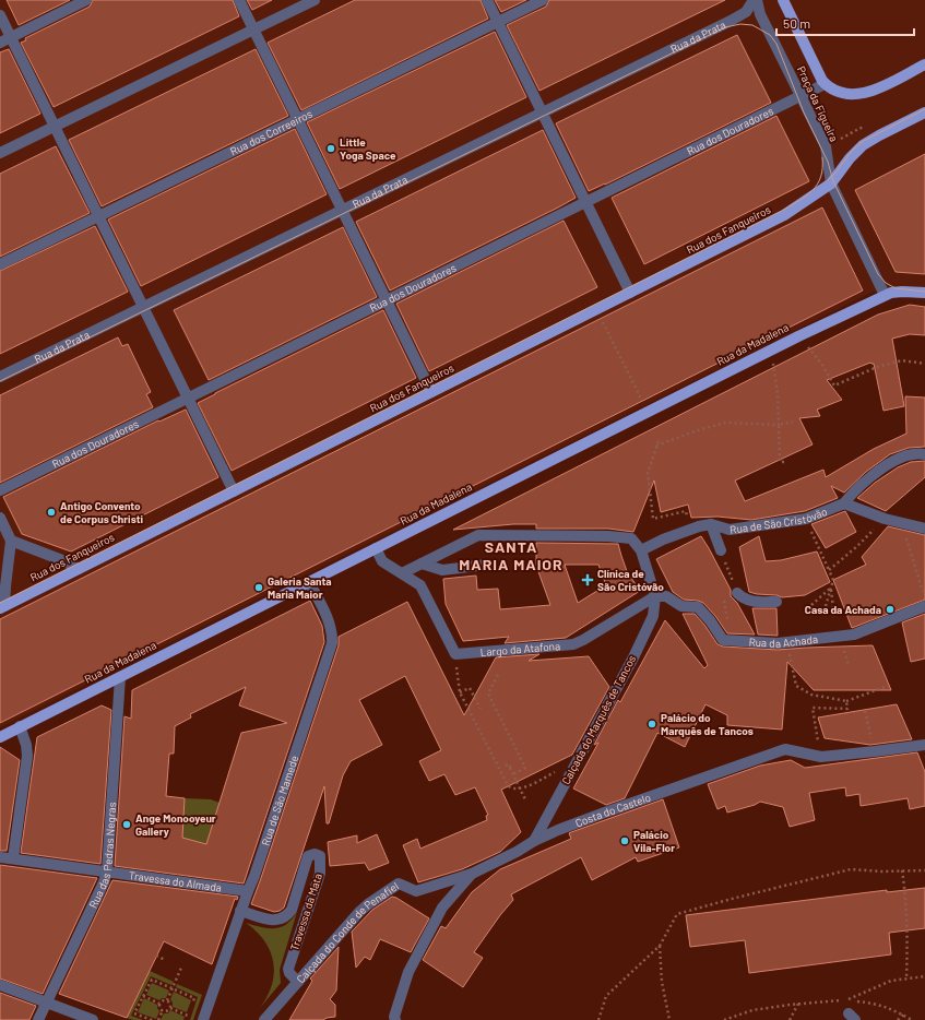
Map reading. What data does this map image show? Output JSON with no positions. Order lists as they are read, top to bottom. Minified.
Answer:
{"streets":{"main road":["Praça da Figueira","Rua dos Fanqueiros","Rua da Madalena"],"street":["Rua da Prata","Rua dos Douradores","Rua dos Correeiros","Rua de São Cristóvão","Rua da Achada","Largo da Atafona","Calçada do Marquês de Tancos","Rua de São Mamede","Costa do Castelo","Rua das Pedras Negras","Travessa do Almada","Travessa da Mata","Calçada do Conde de Penafiel"]},"crossings":[["Rua da Prata","Praça da Figueira"],["Praça da Figueira","Rua dos Douradores"],["Praça da Figueira","Rua dos Fanqueiros"],["Praça da Figueira","Rua da Madalena"],["Rua da Madalena","Rua de São Mamede"],["Rua da Madalena","Rua das Pedras Negras"],["Largo da Atafona","Calçada do Marquês de Tancos"],["Calçada do Marquês de Tancos","Costa do Castelo"],["Rua de São Mamede","Travessa do Almada"],["Rua de São Mamede","Travessa da Mata"],["Costa do Castelo","Calçada do Conde de Penafiel"],["Rua das Pedras Negras","Travessa do Almada"],["Travessa da Mata","Calçada do Conde de Penafiel"]],"districts":["SANTA MARIA MAIOR"],"places":{"other":["Little Yoga Space","Antigo Convento de Corpus Christi","Galeria Santa Maria Maior","Casa da Achada","Palácio do Marquês de Tancos","Ange Monooyeur Gallery","Palácio Vila-Flor"],"health":["Clínica de São Cristóvão"]},"scale_bar":"50 m"}
